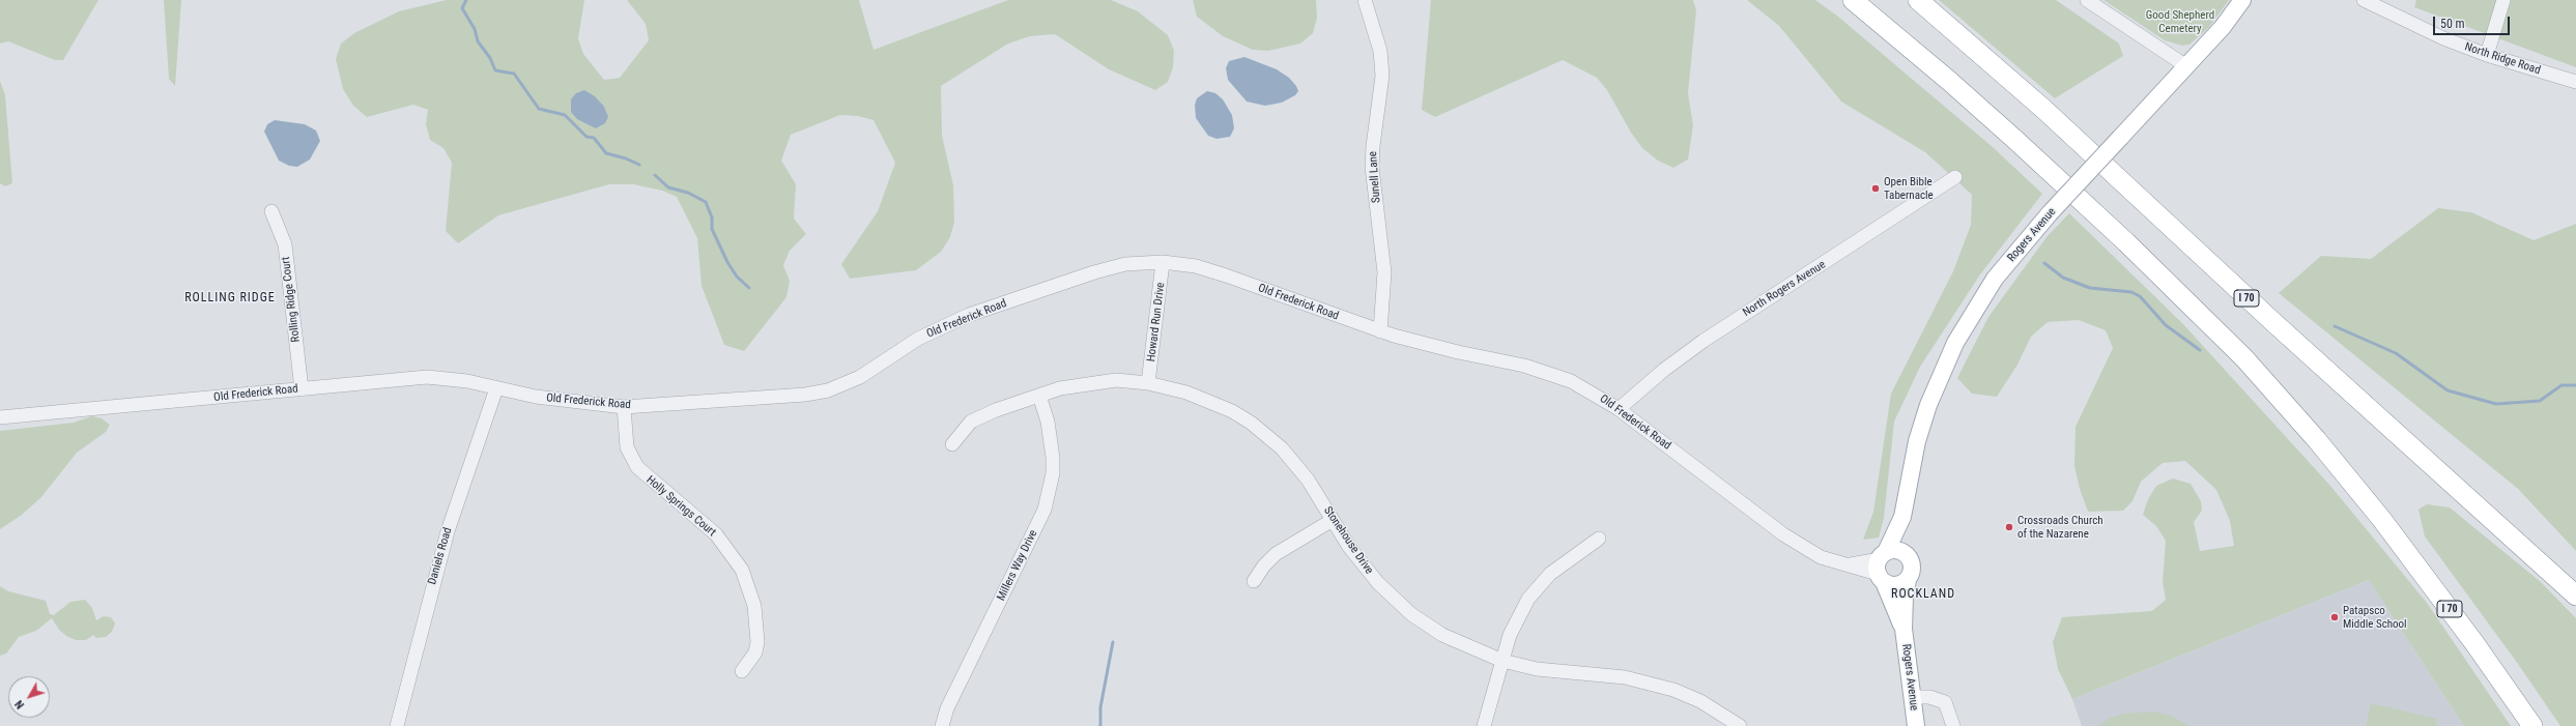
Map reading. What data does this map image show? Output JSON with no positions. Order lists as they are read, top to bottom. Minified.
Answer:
{"streets":{"highway":["I 70"],"main road":["Rogers Avenue"],"street":["North Ridge Road","Sunell Lane","North Rogers Avenue","Rolling Ridge Court","Old Frederick Road","Howard Run Drive","Holly Springs Court","Stonehouse Drive","Daniels Road","Millers Way Drive"]},"crossings":[["Sunell Lane","Old Frederick Road"],["Rogers Avenue","Old Frederick Road"],["North Rogers Avenue","Old Frederick Road"],["Rolling Ridge Court","Old Frederick Road"],["Old Frederick Road","Howard Run Drive"],["Old Frederick Road","Holly Springs Court"],["Old Frederick Road","Daniels Road"],["Howard Run Drive","Stonehouse Drive"],["Stonehouse Drive","Millers Way Drive"]],"districts":["ROLLING RIDGE","ROCKLAND"],"parks":["Good Shepherd Cemetery"],"places":["Open Bible Tabernacle","Crossroads Church of the Nazarene","Patapsco Middle School"],"scale_bar":"50 m","north":"bottom left"}
